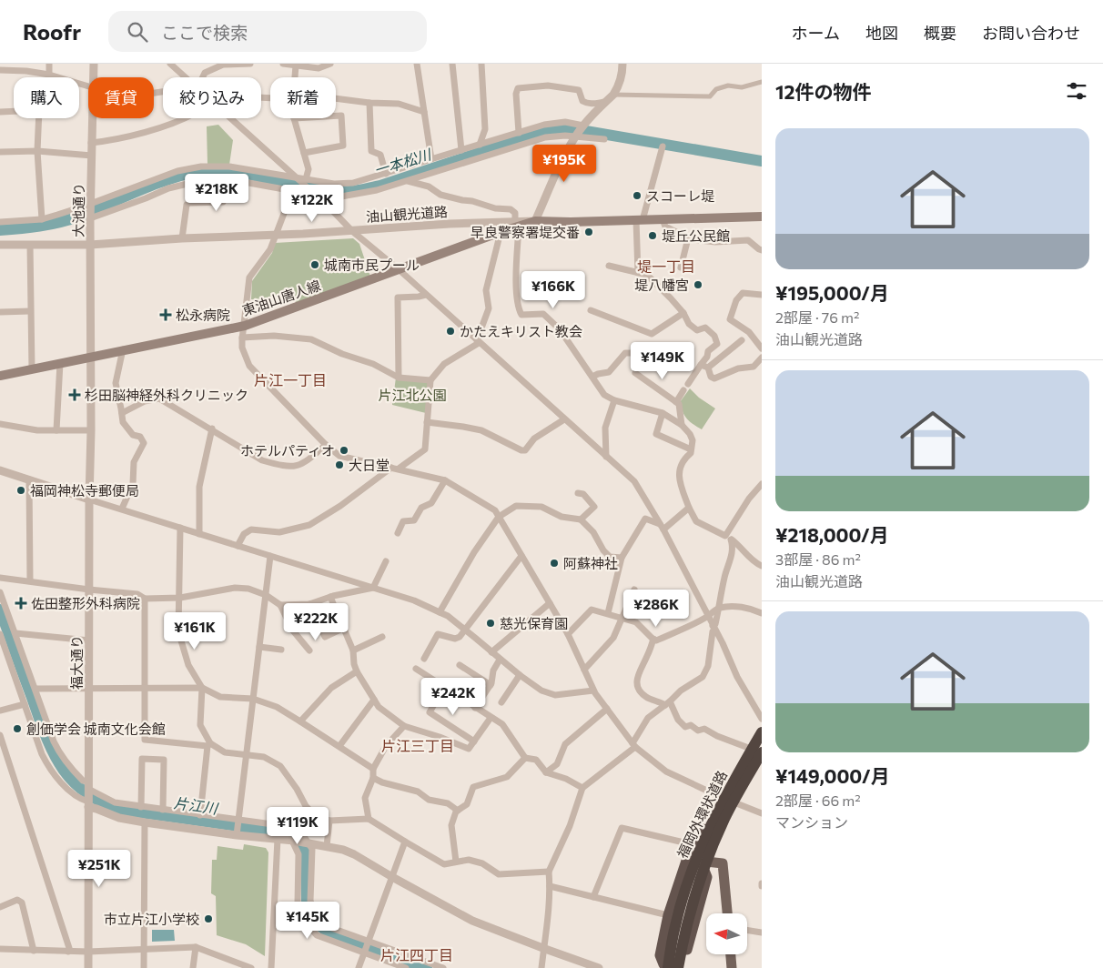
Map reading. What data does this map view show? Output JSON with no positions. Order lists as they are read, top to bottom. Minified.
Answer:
{"streets":{"highway":["福岡外環状道路"],"main road":["東油山唐人線"],"street":["大池通り","油山観光道路","福大通り"]},"crossings":[["大池通り","油山観光道路"],["大池通り","東油山唐人線"],["大池通り","福大通り"],["油山観光道路","東油山唐人線"],["東油山唐人線","福大通り"]],"districts":["堤一丁目","片江一丁目","片江三丁目","片江四丁目"],"water":["一本松川","片江川"],"parks":["片江北公園"],"places":{"other":["スコーレ堤","早良警察署堤交番","堤丘公民館","城南市民プール","堤八幡宮","かたえキリスト教会","ホテルパティオ","大日堂","福岡神松寺郵便局","阿蘇神社","慈光保育園","創価学会 城南文化会館","市立片江小学校"],"health":["松永病院","杉田脳神経外科クリニック","佐田整形外科病院"]},"north":"left","page":{"header":"Roofr","search":"ここで検索","nav":["ホーム","地図","概要","お問い合わせ"],"heading":"12件の物件","chip":["購入","賃貸","絞り込み","新着"],"list":[{"name":"¥195,000/月","note":"2部屋 · 76 m² · 油山観光道路"},{"name":"¥218,000/月","note":"3部屋 · 86 m² · 油山観光道路"},{"name":"¥149,000/月","note":"2部屋 · 66 m² · マンション"}],"price":["¥195K","¥218K","¥122K","¥166K","¥149K","¥286K","¥222K","¥161K","¥242K","¥119K","¥251K","¥145K"]}}
